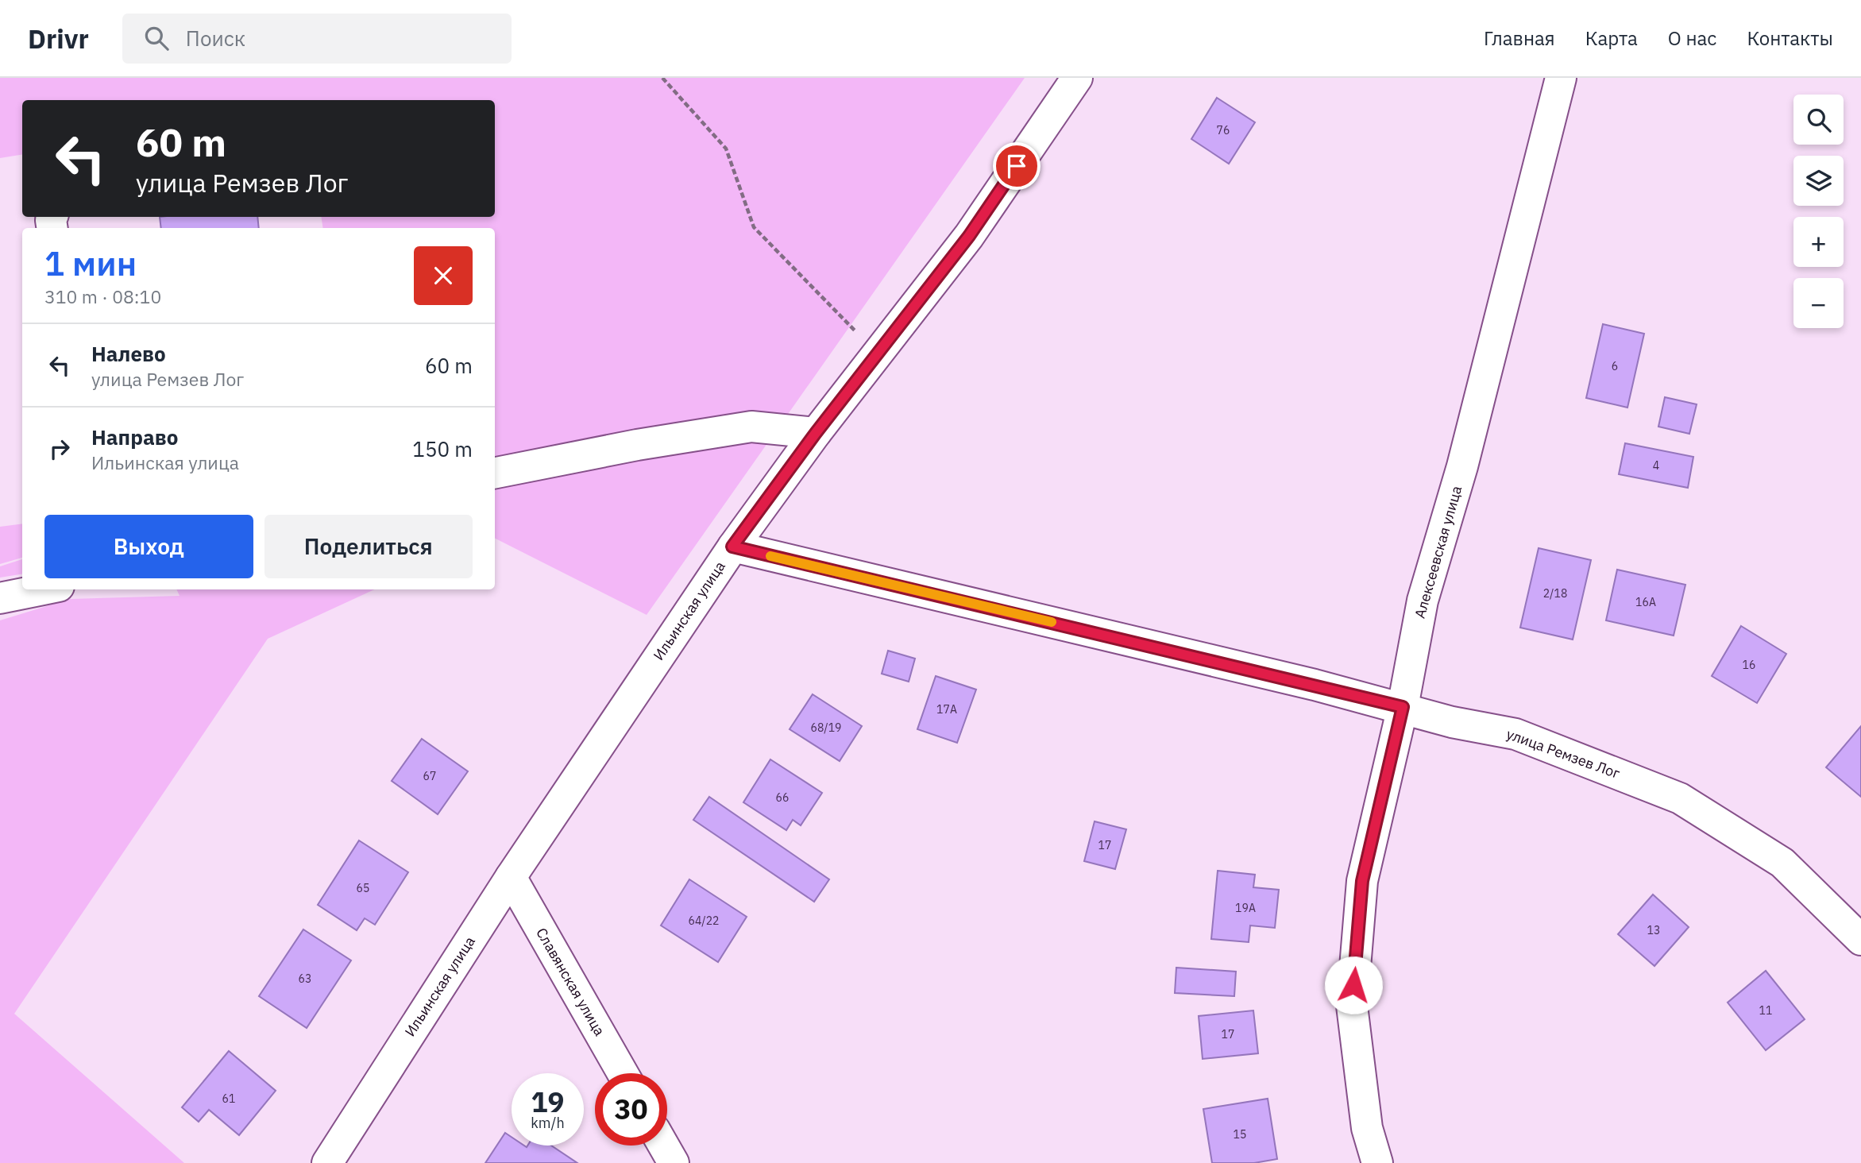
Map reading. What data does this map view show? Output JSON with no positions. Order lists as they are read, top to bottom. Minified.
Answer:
{"streets":{"street":["Алексеевская улица","Ильинская улица","улица Ремзев Лог","Славянская улица"]},"crossings":[["Алексеевская улица","улица Ремзев Лог"],["Ильинская улица","улица Ремзев Лог"],["Ильинская улица","Славянская улица"]],"house_numbers":["76","6","4","2/18","16А","16","17А","68/19","67","66","17","65","19А","64/22","13","63","11","17","61","15"],"page":{"header":"Drivr","search":"Поиск","nav":["Главная","Карта","О нас","Контакты"],"map_buttons":["+","−"],"turn":["60 m","улица Ремзев Лог"],"heading":["1 мин","310 m · 08:10"],"list":[{"name":"Налево","note":"улица Ремзев Лог","value":"60 m"},{"name":"Направо","note":"Ильинская улица","value":"150 m"}],"buttons":["Выход","Поделиться"],"speed":"19 km/h","limit":"30"}}
